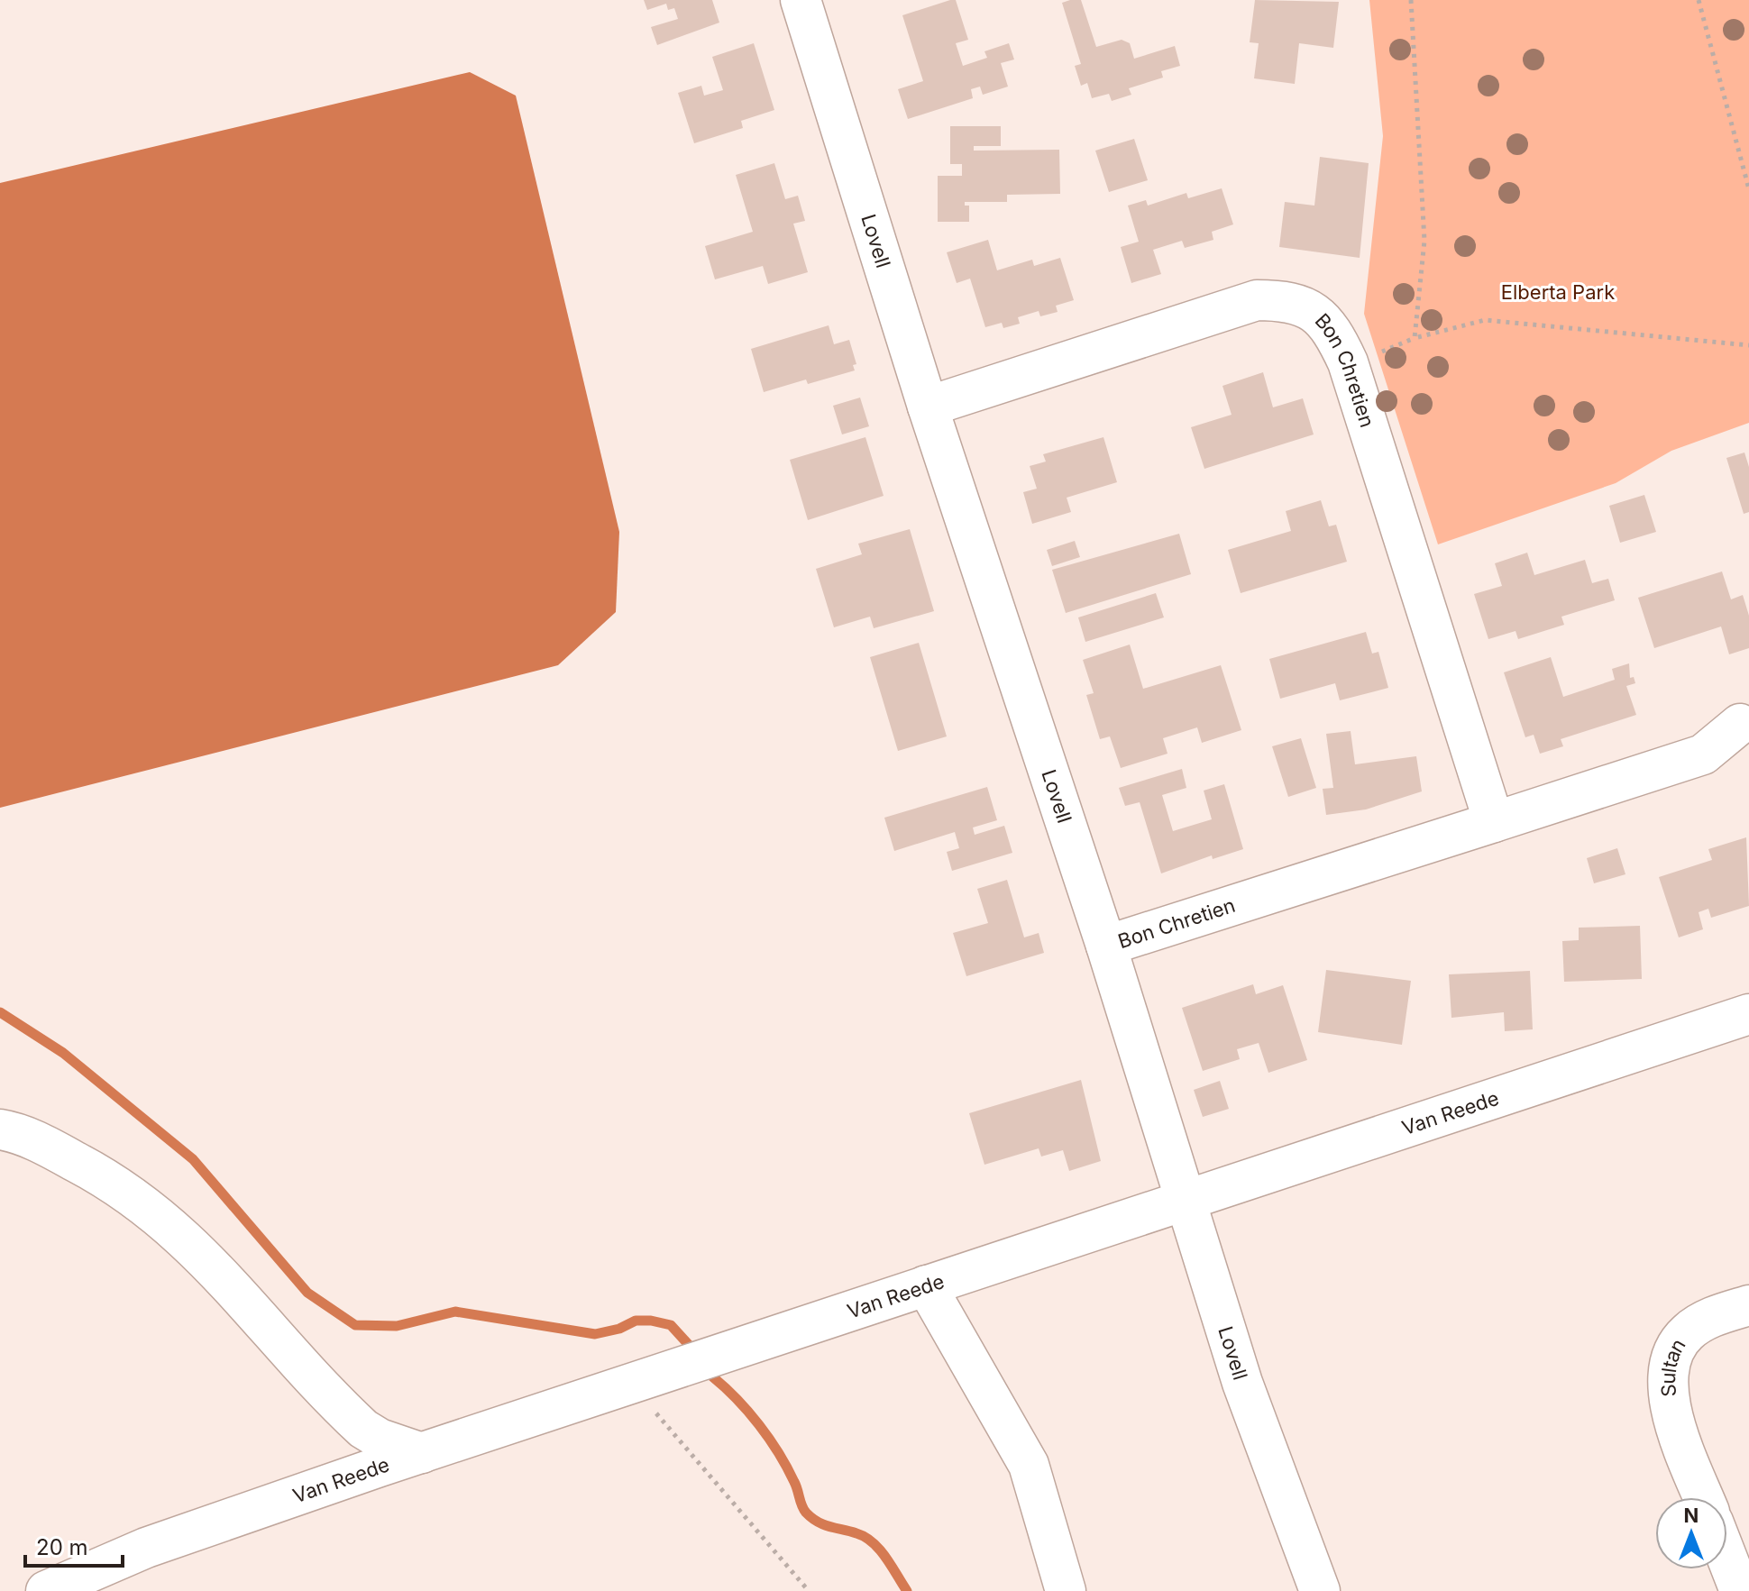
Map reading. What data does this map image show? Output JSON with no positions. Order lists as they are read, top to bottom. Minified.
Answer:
{"streets":{"street":["Lovell","Bon Chretien","Van Reede","Sultan"]},"crossings":[["Lovell","Bon Chretien"],["Lovell","Van Reede"]],"parks":["Elberta Park"],"scale_bar":"20 m","north":"top"}
